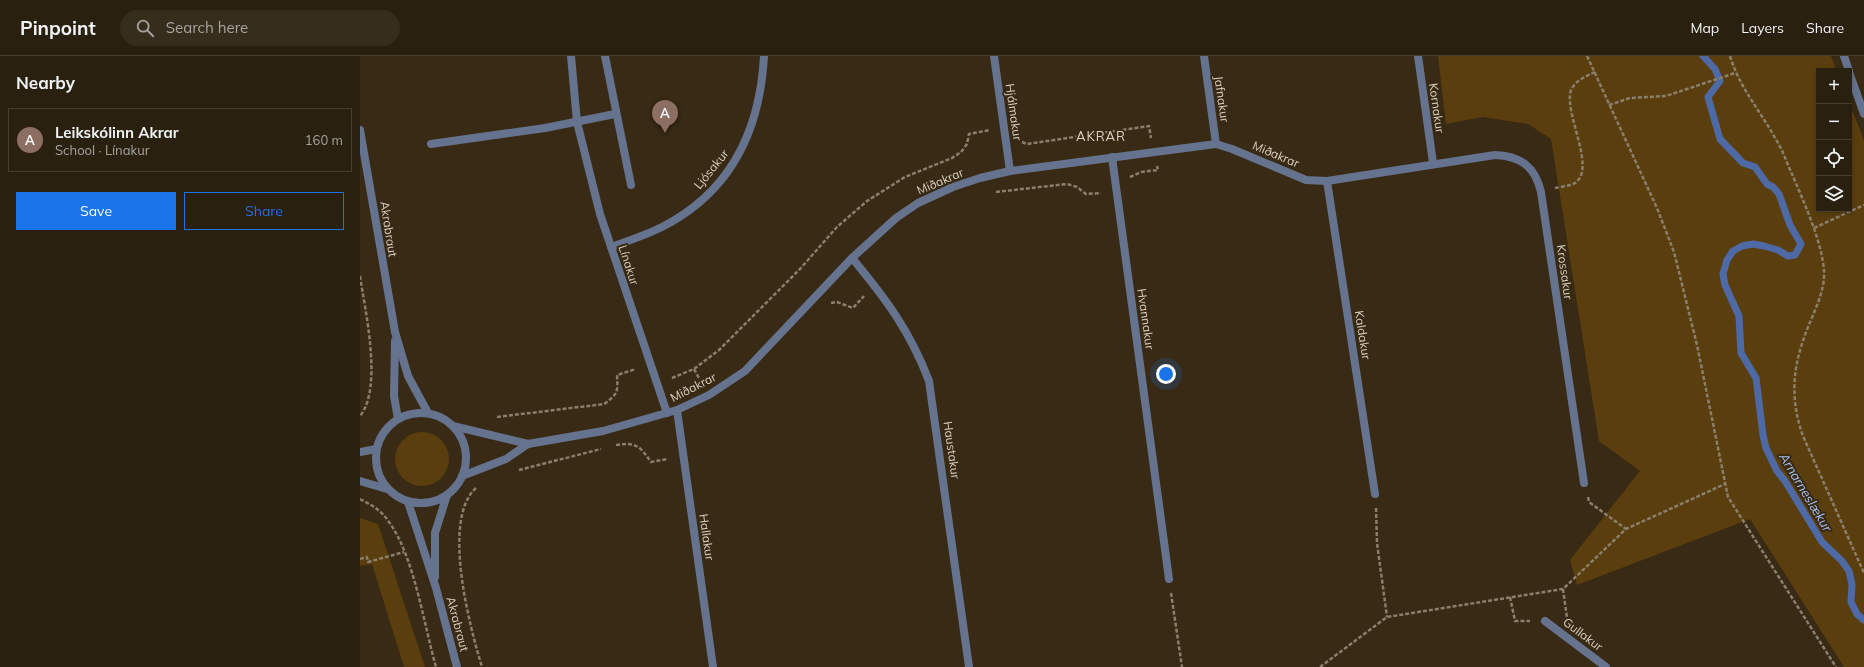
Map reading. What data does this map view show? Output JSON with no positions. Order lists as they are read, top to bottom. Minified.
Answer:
{"streets":{"street":["Jafnakur","Kornakur","Hjálmakur","Miðakrar","Ljósakur","Akrabraut","Línakur","Krossakur","Hvannakur","Kaldakur","Haustakur","Hallakur","Gullakur"]},"crossings":[["Jafnakur","Miðakrar"],["Kornakur","Miðakrar"],["Kornakur","Krossakur"],["Hjálmakur","Miðakrar"],["Miðakrar","Akrabraut"],["Miðakrar","Línakur"],["Miðakrar","Krossakur"],["Miðakrar","Hvannakur"],["Miðakrar","Kaldakur"],["Miðakrar","Haustakur"],["Miðakrar","Hallakur"],["Ljósakur","Línakur"]],"districts":["AKRAR"],"water":["Arnarneslækur"],"page":{"header":"Pinpoint","search":"Search here","nav":["Map","Layers","Share"],"heading":"Nearby","map_buttons":["+","−"],"pins":"A","list":[{"mark":"A","name":"Leikskólinn Akrar","note":"School · Línakur","value":"160 m"}],"buttons":["Save","Share"]}}
